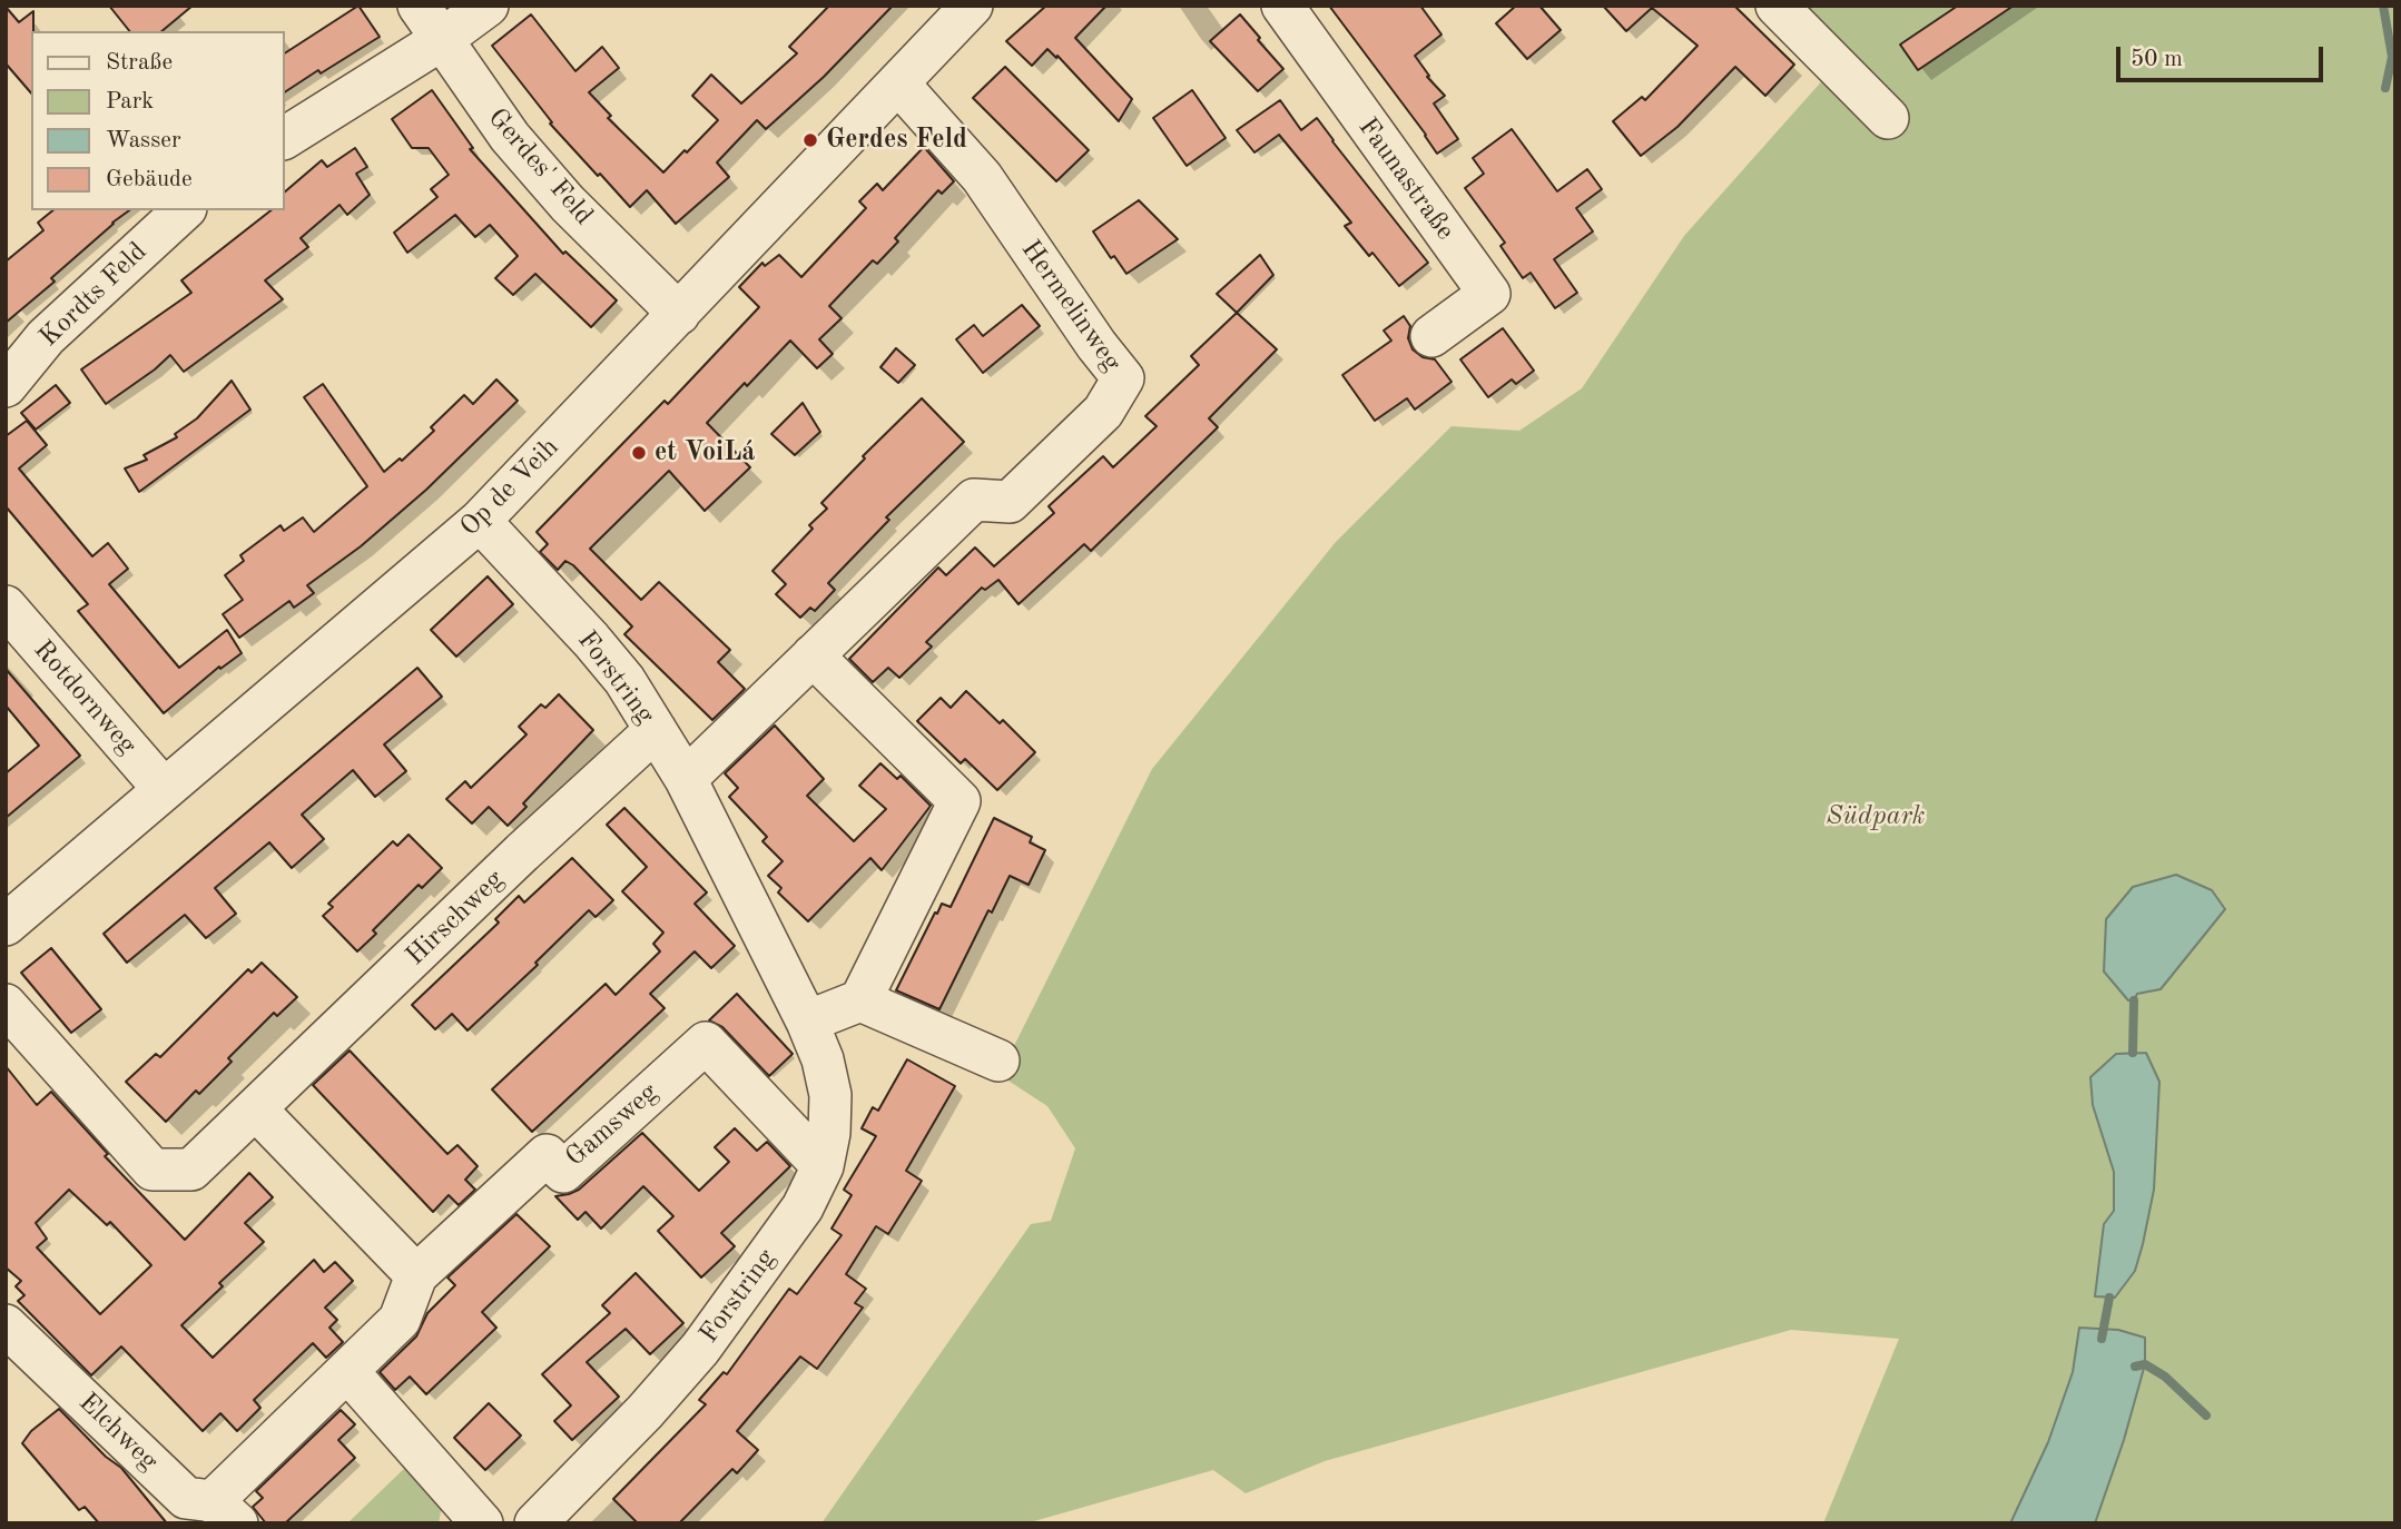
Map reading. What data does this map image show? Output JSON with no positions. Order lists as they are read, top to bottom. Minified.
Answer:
{"streets":{"street":["Gerdes' Feld","Faunastraße","Kordts Feld","Hermelinweg","Op de Veih","Forstring","Rotdornweg","Hirschweg","Gamsweg","Elchweg"]},"crossings":[["Gerdes' Feld","Op de Veih"],["Hermelinweg","Op de Veih"],["Hermelinweg","Forstring"],["Op de Veih","Forstring"],["Op de Veih","Rotdornweg"],["Forstring","Hirschweg"],["Forstring","Gamsweg"],["Gamsweg","Elchweg"]],"parks":["Südpark"],"places":["Gerdes Feld","et VoiLá"],"legend":["Straße","Park","Wasser","Gebäude"],"scale_bar":"50 m"}
